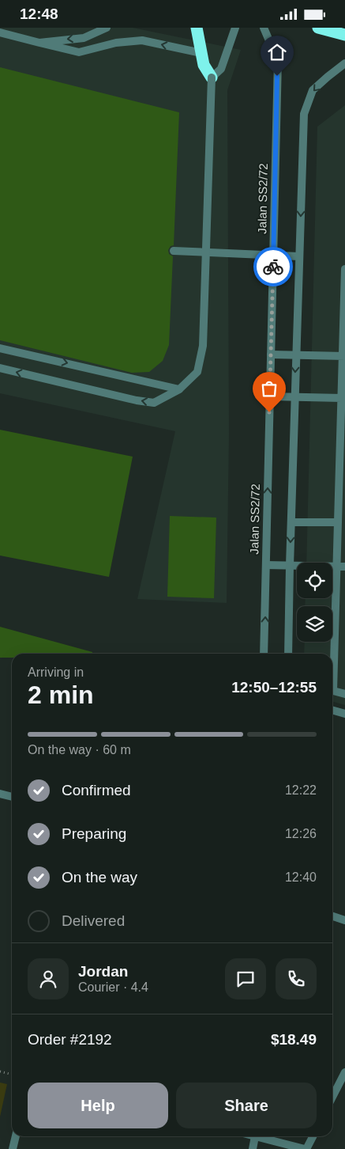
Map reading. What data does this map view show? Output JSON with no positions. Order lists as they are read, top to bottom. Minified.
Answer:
{"streets":{"street":["Jalan SS2/72"]},"page":{"status":"12:48","heading":["2 min","Arriving in","12:50–12:55"],"panel":["Jordan","Courier · 4.4","Order #2192","$18.49"],"bar":"On the way · 60 m","list":[["Confirmed","12:22"],["Preparing","12:26"],["On the way","12:40"],"Delivered"],"buttons":["Help","Share"]}}
